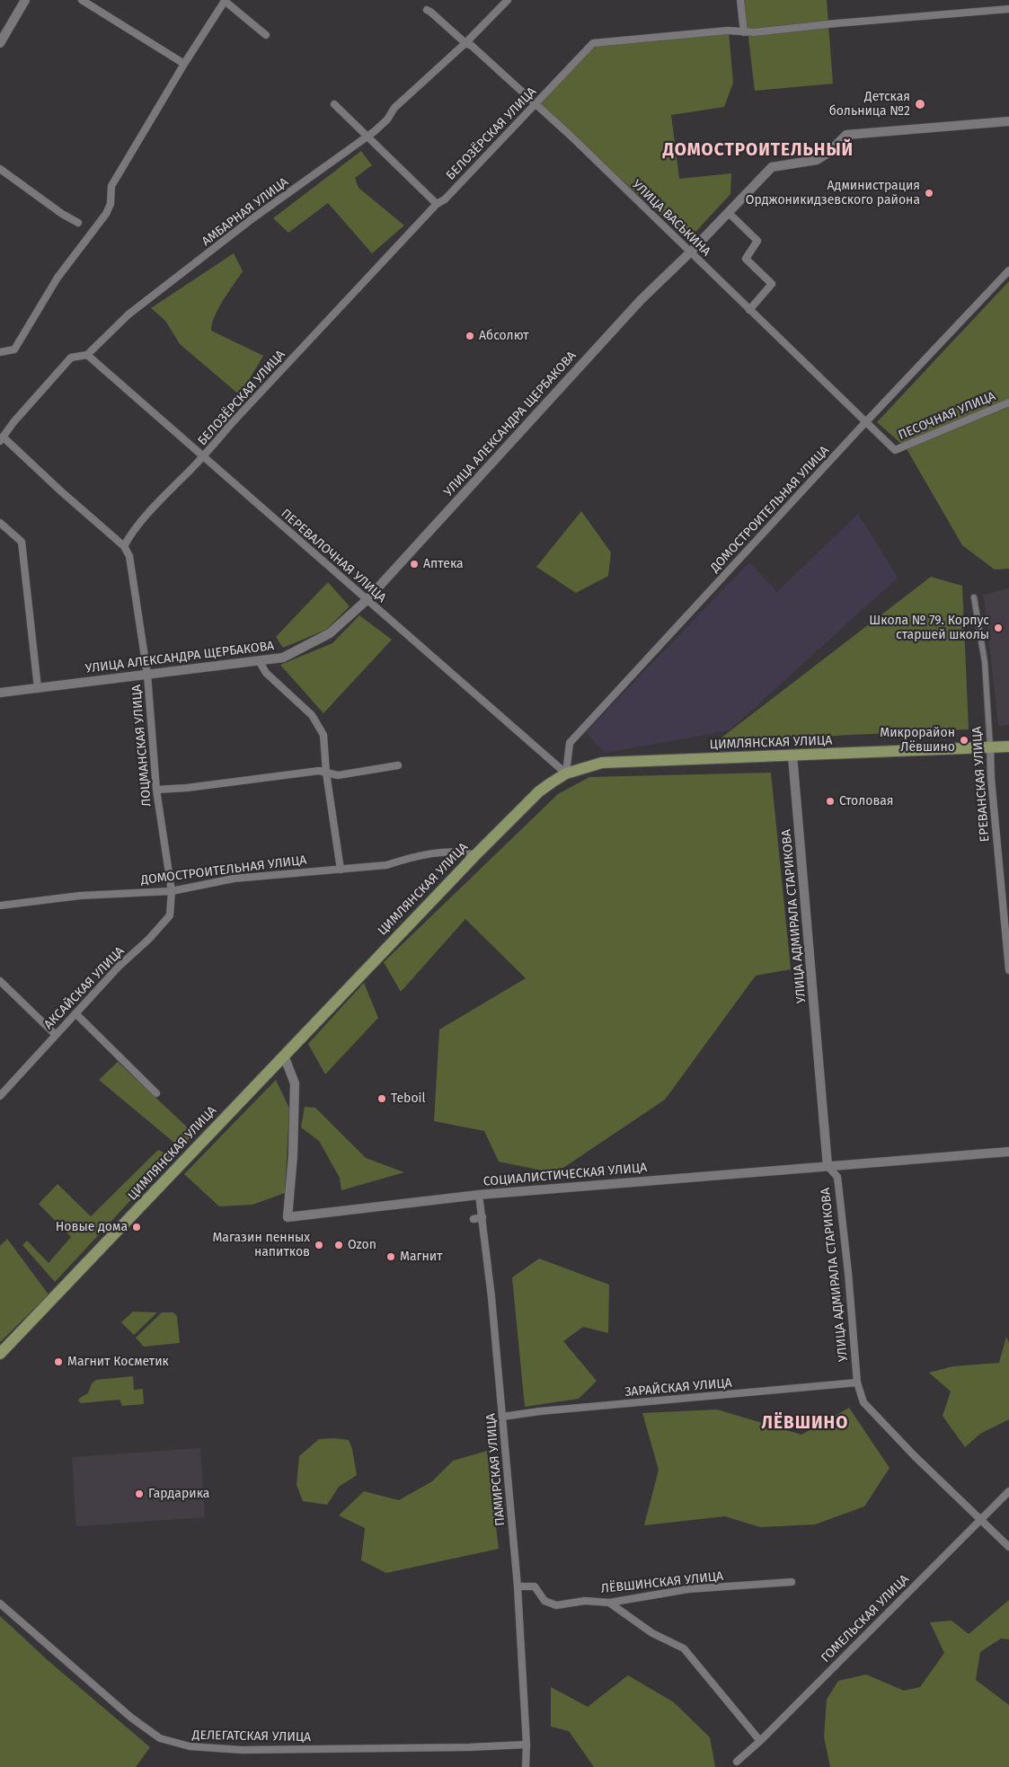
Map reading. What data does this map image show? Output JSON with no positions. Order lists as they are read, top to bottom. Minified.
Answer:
{"streets":{"main road":["ЦИМЛЯНСКАЯ УЛИЦА"],"street":["БЕЛОЗЁРСКАЯ УЛИЦА","АМБАРНАЯ УЛИЦА","УЛИЦА ВАСЬКИНА","ПЕСОЧНАЯ УЛИЦА","УЛИЦА АЛЕКСАНДРА ЩЕРБАКОВА","ДОМОСТРОИТЕЛЬНАЯ УЛИЦА","ПЕРЕВАЛОЧНАЯ УЛИЦА","ЛОЦМАНСКАЯ УЛИЦА","ЕРЕВАНСКАЯ УЛИЦА","УЛИЦА АДМИРАЛА СТАРИКОВА","АКСАЙСКАЯ УЛИЦА","СОЦИАЛИСТИЧЕСКАЯ УЛИЦА","ЗАРАЙСКАЯ УЛИЦА","ПАМИРСКАЯ УЛИЦА","ЛЁВШИНСКАЯ УЛИЦА","ГОМЕЛЬСКАЯ УЛИЦА","ДЕЛЕГАТСКАЯ УЛИЦА"]},"crossings":[["БЕЛОЗЁРСКАЯ УЛИЦА","УЛИЦА ВАСЬКИНА"],["БЕЛОЗЁРСКАЯ УЛИЦА","ПЕРЕВАЛОЧНАЯ УЛИЦА"],["БЕЛОЗЁРСКАЯ УЛИЦА","ЛОЦМАНСКАЯ УЛИЦА"],["АМБАРНАЯ УЛИЦА","УЛИЦА ВАСЬКИНА"],["АМБАРНАЯ УЛИЦА","ПЕРЕВАЛОЧНАЯ УЛИЦА"],["УЛИЦА ВАСЬКИНА","ПЕСОЧНАЯ УЛИЦА"],["УЛИЦА ВАСЬКИНА","УЛИЦА АЛЕКСАНДРА ЩЕРБАКОВА"],["УЛИЦА ВАСЬКИНА","ДОМОСТРОИТЕЛЬНАЯ УЛИЦА"],["УЛИЦА АЛЕКСАНДРА ЩЕРБАКОВА","ПЕРЕВАЛОЧНАЯ УЛИЦА"],["УЛИЦА АЛЕКСАНДРА ЩЕРБАКОВА","ЛОЦМАНСКАЯ УЛИЦА"],["ДОМОСТРОИТЕЛЬНАЯ УЛИЦА","ПЕРЕВАЛОЧНАЯ УЛИЦА"],["ДОМОСТРОИТЕЛЬНАЯ УЛИЦА","ЦИМЛЯНСКАЯ УЛИЦА"],["ДОМОСТРОИТЕЛЬНАЯ УЛИЦА","ЛОЦМАНСКАЯ УЛИЦА"],["ДОМОСТРОИТЕЛЬНАЯ УЛИЦА","АКСАЙСКАЯ УЛИЦА"],["ПЕРЕВАЛОЧНАЯ УЛИЦА","ЦИМЛЯНСКАЯ УЛИЦА"],["ЦИМЛЯНСКАЯ УЛИЦА","ЕРЕВАНСКАЯ УЛИЦА"],["ЦИМЛЯНСКАЯ УЛИЦА","УЛИЦА АДМИРАЛА СТАРИКОВА"],["ЦИМЛЯНСКАЯ УЛИЦА","СОЦИАЛИСТИЧЕСКАЯ УЛИЦА"],["ЛОЦМАНСКАЯ УЛИЦА","АКСАЙСКАЯ УЛИЦА"],["УЛИЦА АДМИРАЛА СТАРИКОВА","СОЦИАЛИСТИЧЕСКАЯ УЛИЦА"],["УЛИЦА АДМИРАЛА СТАРИКОВА","ЗАРАЙСКАЯ УЛИЦА"],["УЛИЦА АДМИРАЛА СТАРИКОВА","ГОМЕЛЬСКАЯ УЛИЦА"],["СОЦИАЛИСТИЧЕСКАЯ УЛИЦА","ПАМИРСКАЯ УЛИЦА"],["ЗАРАЙСКАЯ УЛИЦА","ПАМИРСКАЯ УЛИЦА"],["ПАМИРСКАЯ УЛИЦА","ЛЁВШИНСКАЯ УЛИЦА"],["ПАМИРСКАЯ УЛИЦА","ДЕЛЕГАТСКАЯ УЛИЦА"]],"districts":["ДОМОСТРОИТЕЛЬНЫЙ","ЛЁВШИНО"],"places":["Детская больница №2","Администрация Орджоникидзевского района","Абсолют","Аптека","Школа № 79. Корпус старшей школы","Микрорайон Лёвшино","Столовая","Teboil","Новые дома","Магазин пенных напитков","Ozon","Магнит","Магнит Косметик","Гардарика"]}
